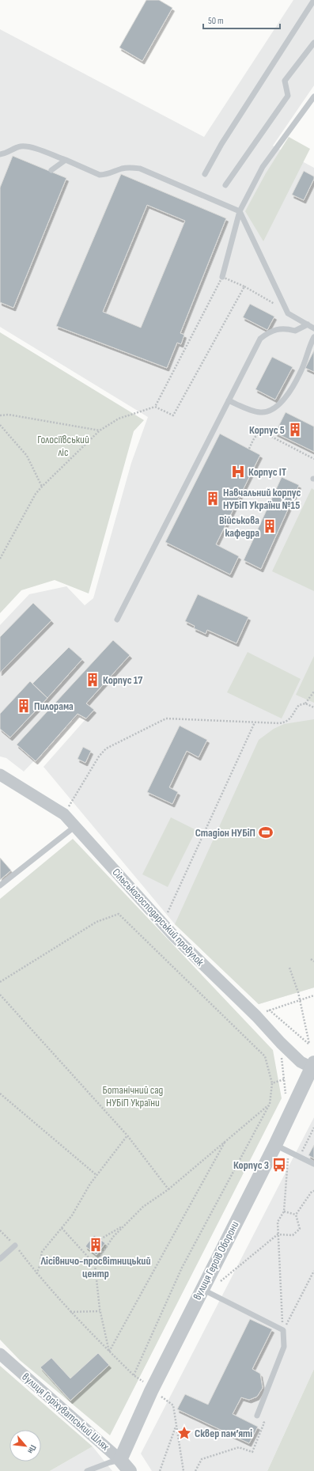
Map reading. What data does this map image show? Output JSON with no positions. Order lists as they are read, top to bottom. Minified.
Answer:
{"streets":{"street":["Сільськогосподарський провулок","вулиця Героїв Оборони","вулиця Горіхуватський Шлях"]},"crossings":[["Сільськогосподарський провулок","вулиця Героїв Оборони"],["вулиця Героїв Оборони","вулиця Горіхуватський Шлях"]],"parks":["Голосіївський ліс","Ботанічний сад НУБіП України"],"places":{"building":["Корпус 5","Навчальний корпус НУБіП України №15","Військова кафедра","Корпус 17","Пилорама","Лісівничо-просвітницький центр"],"hospital":["Корпус ІТ"],"sports":["Стадіон НУБіП"],"bus stop":["Корпус 3"],"place":["Сквер пам’яті"]},"scale_bar":"50 m","north":"bottom right"}
